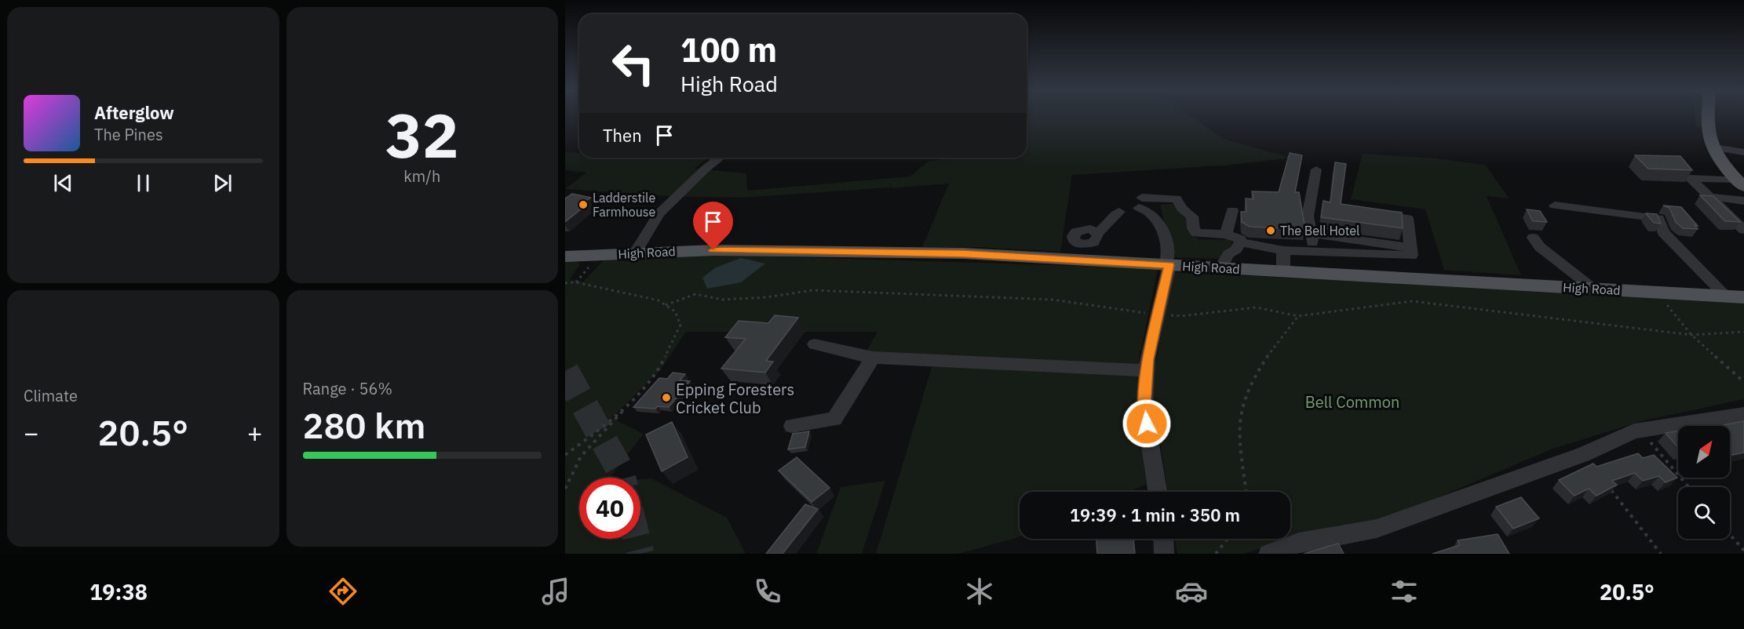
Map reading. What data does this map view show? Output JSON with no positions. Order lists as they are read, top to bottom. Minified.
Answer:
{"streets":{"main road":["High Road"]},"parks":["Bell Common"],"places":["Ladderstile Farmhouse","The Bell Hotel","Epping Foresters Cricket Club"],"north":"top right","page":{"tile":[["32","km/h"],"Climate",["Range · 56%","280 km"]],"turn":["100 m","High Road"],"song":["Afterglow","The Pines"],"then":"Then","heat":["−","20.5°","+"],"limit":"40","trip":"19:39 · 1 min · 350 m","tabs":["19:38","20.5°"]}}
